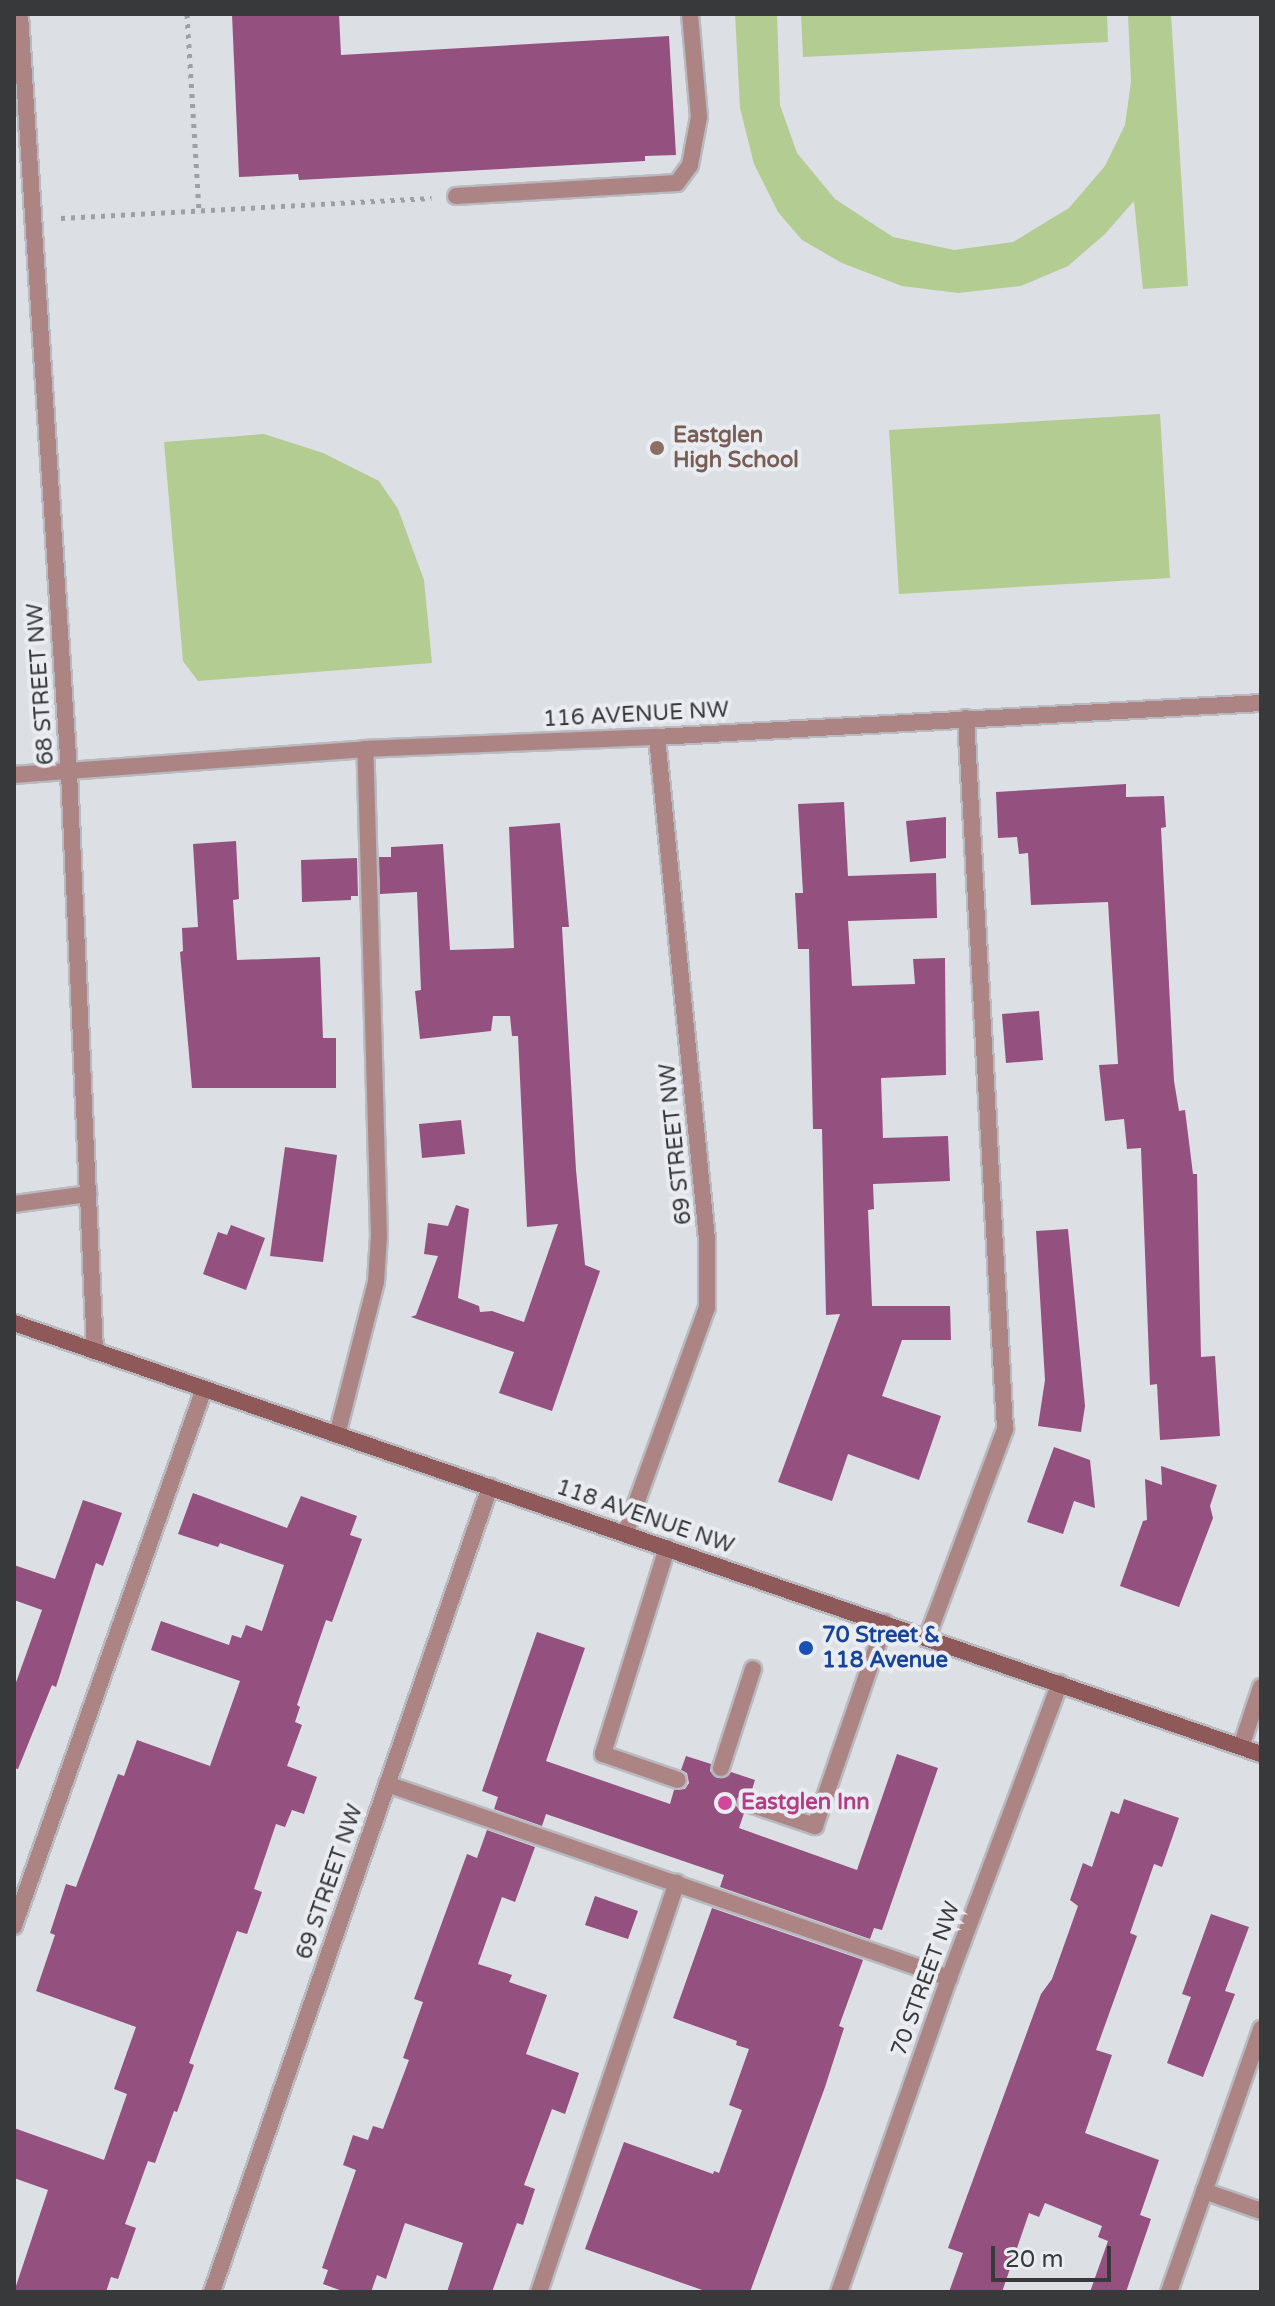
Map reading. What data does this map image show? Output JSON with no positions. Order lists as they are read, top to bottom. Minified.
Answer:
{"streets":{"main road":["118 AVENUE NW"],"street":["68 STREET NW","116 AVENUE NW","69 STREET NW","70 STREET NW"]},"crossings":[["68 STREET NW","116 AVENUE NW"],["68 STREET NW","118 AVENUE NW"],["116 AVENUE NW","69 STREET NW"],["69 STREET NW","118 AVENUE NW"],["118 AVENUE NW","70 STREET NW"]],"places":["Eastglen High School","70 Street & 118 Avenue","Eastglen Inn"],"scale_bar":"20 m"}
